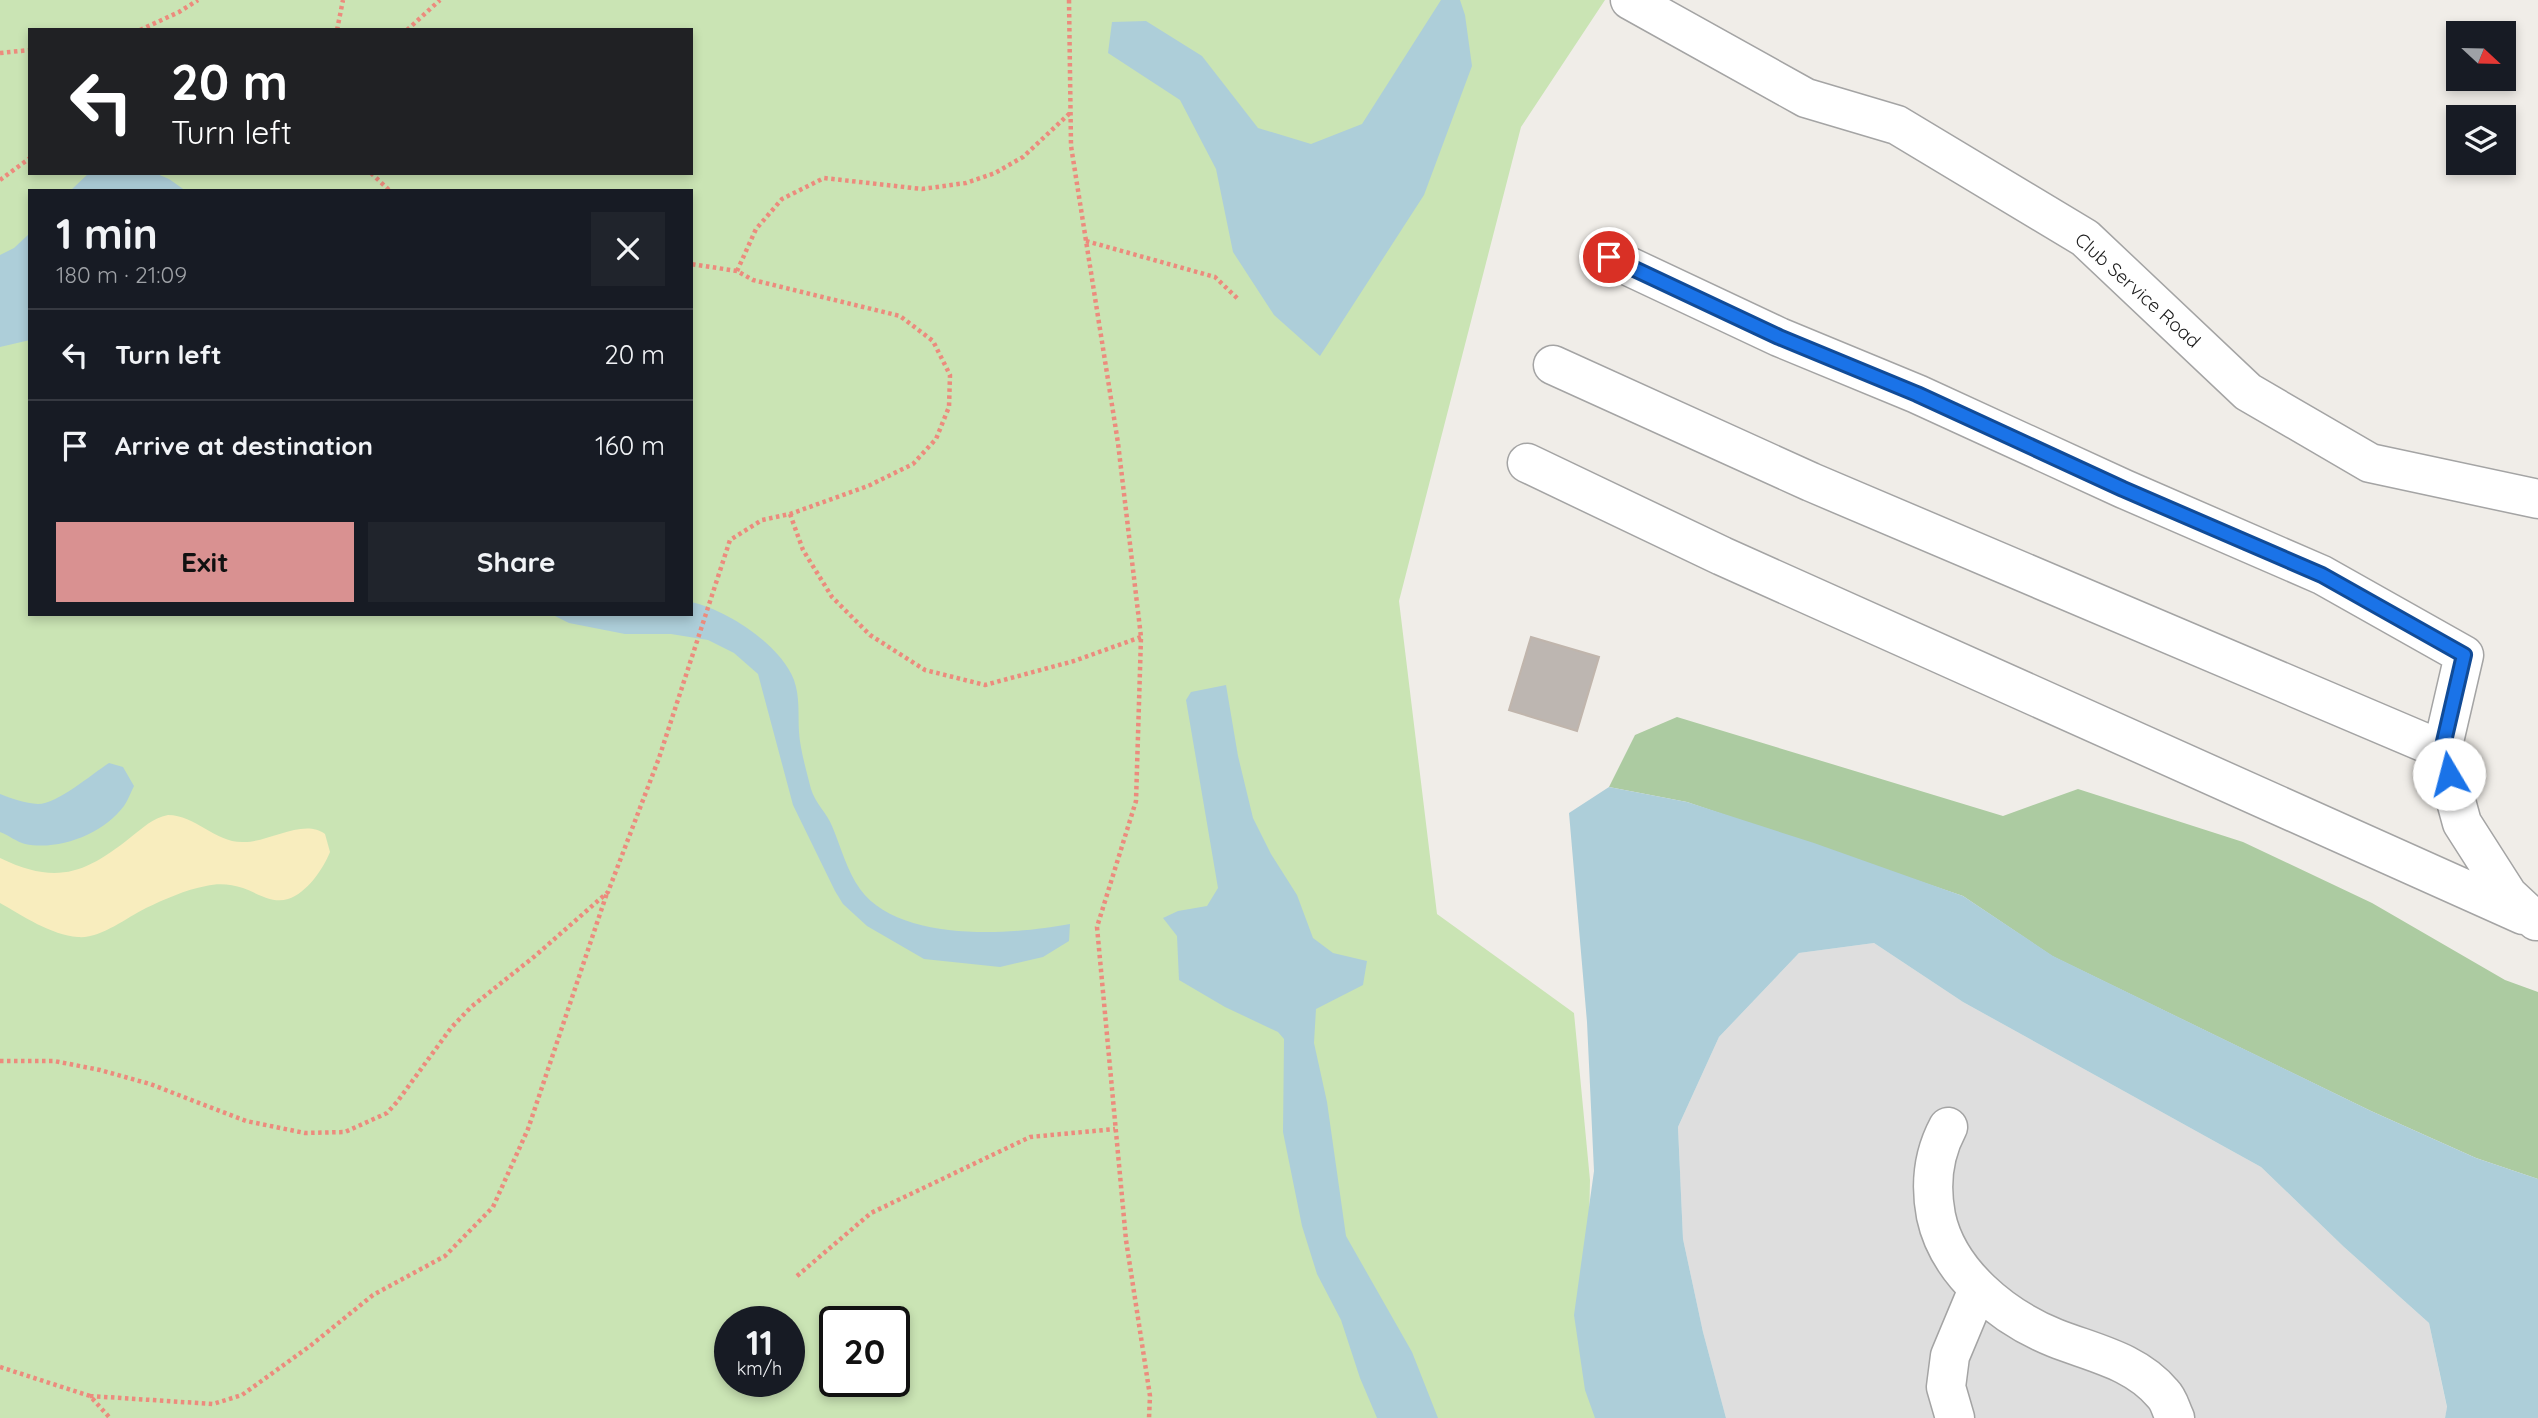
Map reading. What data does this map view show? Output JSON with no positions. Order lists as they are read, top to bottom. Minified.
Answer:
{"streets":{"street":["Club Service Road"]},"north":"right","page":{"turn":["20 m","Turn left"],"heading":["1 min","180 m · 21:09"],"list":[{"name":"Turn left","value":"20 m"},{"name":"Arrive at destination","value":"160 m"}],"buttons":["Exit","Share"],"speed":"11 km/h","limit":"20"}}
